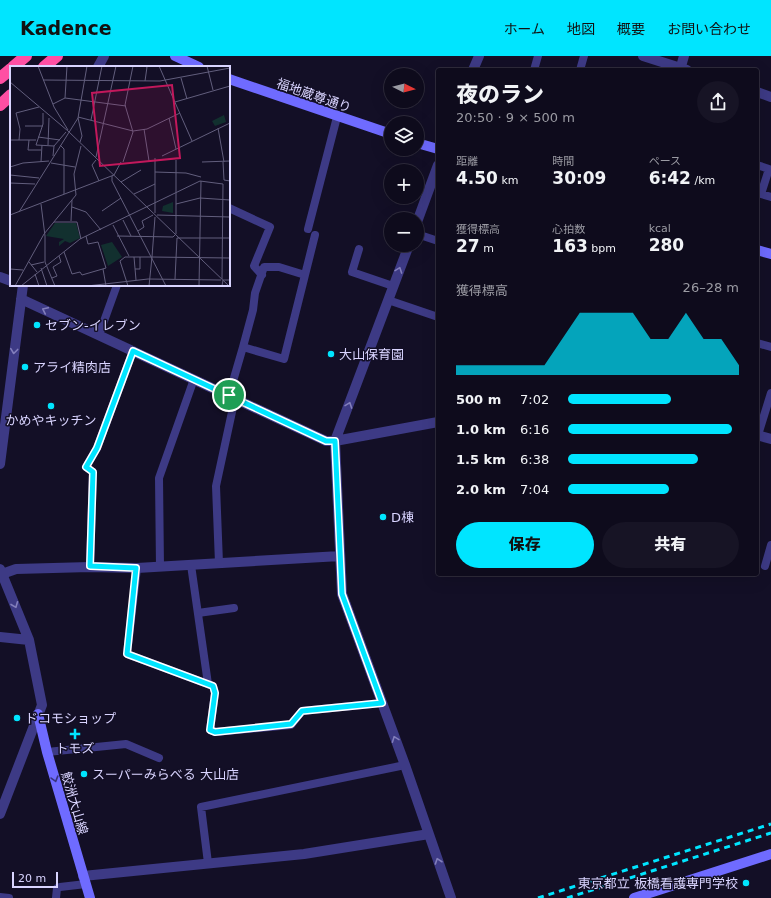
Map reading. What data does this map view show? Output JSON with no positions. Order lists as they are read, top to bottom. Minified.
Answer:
{"streets":{"street":["福地蔵尊通り","鮫洲大山線"]},"one_way":["鮫洲大山線"],"places":{"other":["セブン-イレブン","大山保育園","アライ精肉店","かめやキッチン","D棟","ドコモショップ","スーパーみらべる 大山店","東京都立 板橋看護専門学校"],"health":["トモズ"]},"scale_bar":"20 m","north":"right","page":{"header":"Kadence","nav":["ホーム","地図","概要","お問い合わせ"],"map_buttons":["+","−"],"heading":["夜のラン","20:50 · 9 × 500 m"],"stats":[["距離","4.50 km"],["時間","30:09"],["ペース","6:42 /km"],["獲得標高","27 m"],["心拍数","163 bpm"],["kcal","280"]],"chart":["獲得標高","26–28 m"],"list":[{"name":"500 m","note":"7:02"},{"name":"1.0 km","note":"6:16"},{"name":"1.5 km","note":"6:38"},{"name":"2.0 km","note":"7:04"}],"buttons":["保存","共有"],"scale":"20 m"}}
